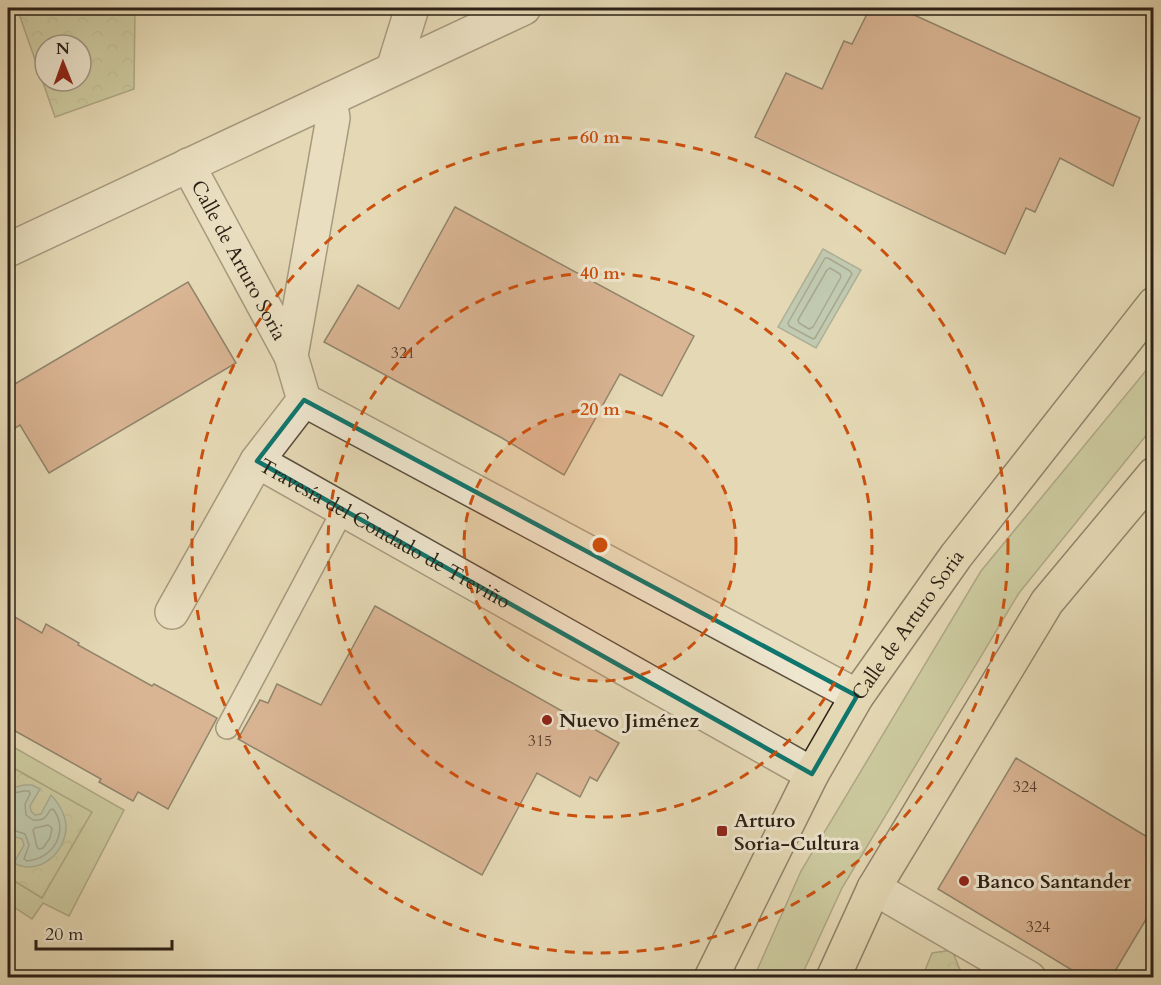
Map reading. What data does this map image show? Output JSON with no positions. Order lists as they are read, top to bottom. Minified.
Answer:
{"streets":{"main road":["Calle de Arturo Soria"],"street":["Travesía del Condado de Treviño"]},"crossings":[["Calle de Arturo Soria","Travesía del Condado de Treviño"]],"places":{"other":["Nuevo Jiménez","Banco Santander"],"transit":["Arturo Soria-Cultura"]},"house_numbers":["321","315","324","324"],"scale_bar":"20 m","north":"top","rings":["60 m","40 m","20 m"]}
